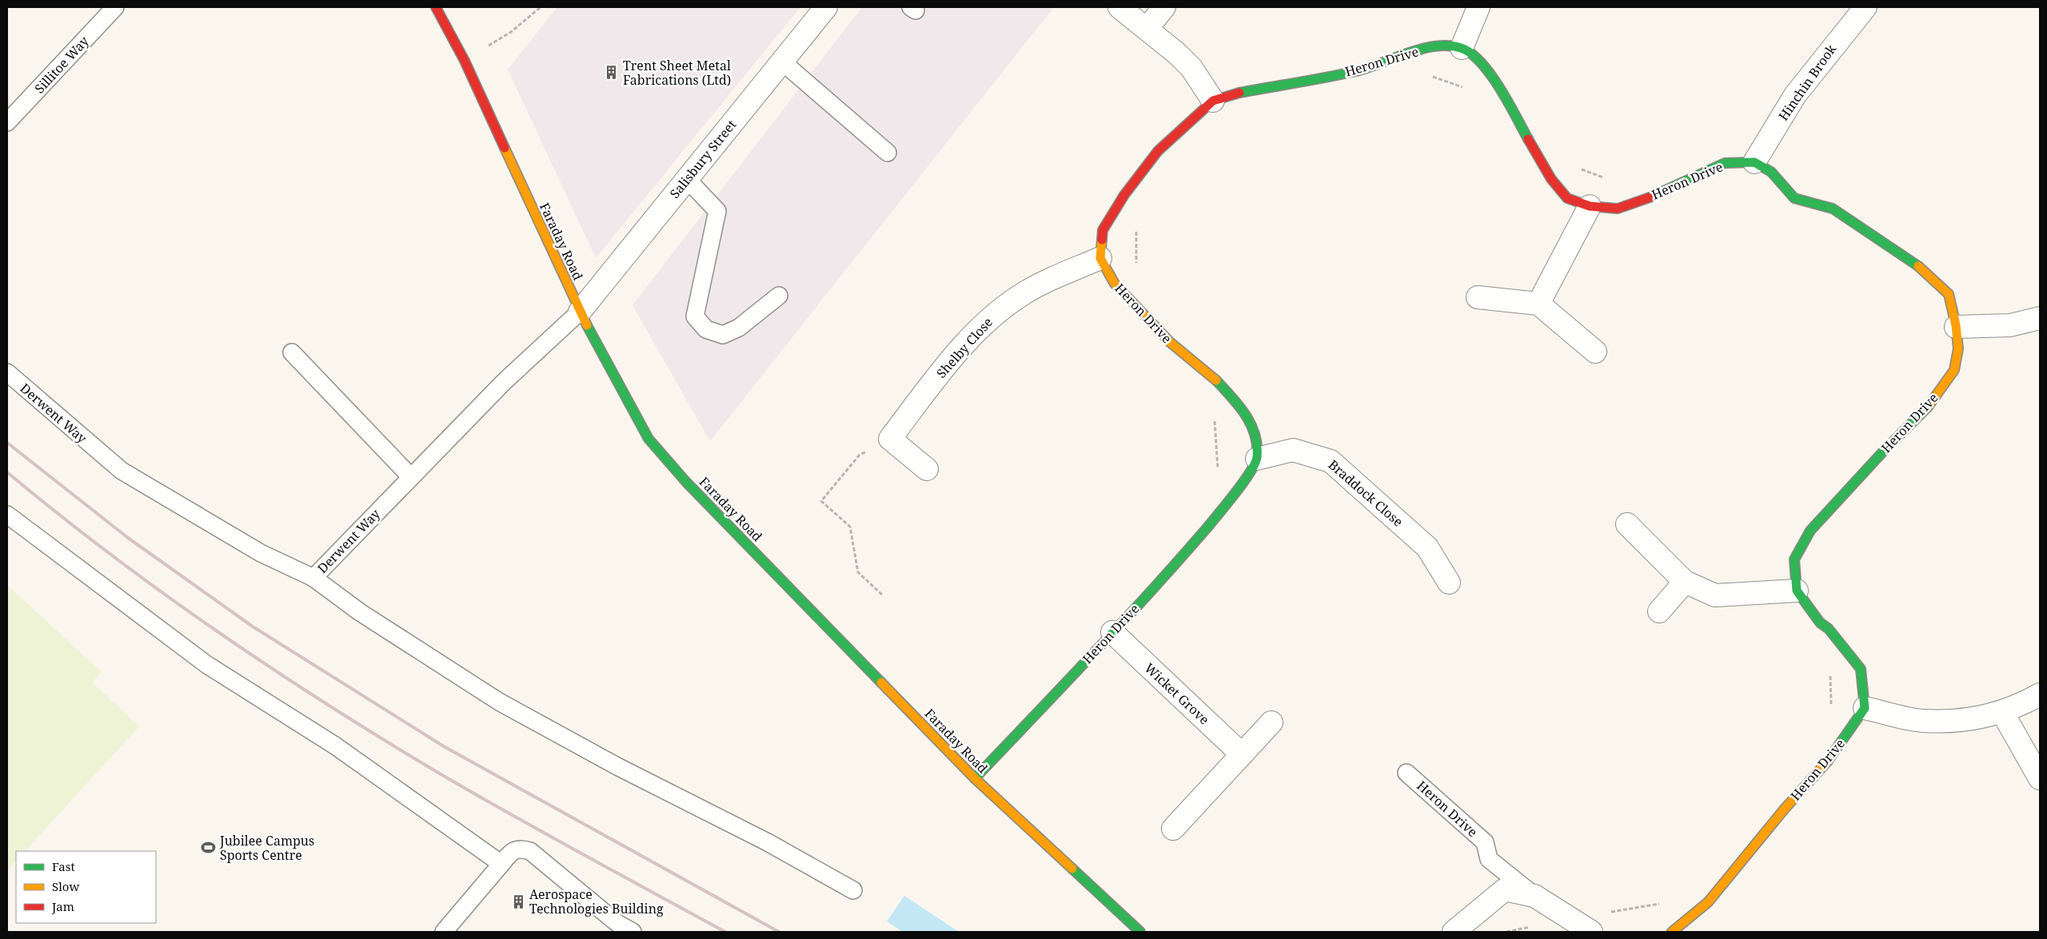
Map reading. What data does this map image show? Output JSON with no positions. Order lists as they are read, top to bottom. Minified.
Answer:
{"streets":{"street":["Heron Drive","Hinchin Brook","Salisbury Street","Faraday Road","Shelby Close","Braddock Close","Wicket Grove"],"lane":["Sillitoe Way","Derwent Way"]},"crossings":[["Heron Drive","Hinchin Brook"],["Heron Drive","Faraday Road"],["Heron Drive","Shelby Close"],["Heron Drive","Braddock Close"],["Heron Drive","Wicket Grove"],["Salisbury Street","Faraday Road"],["Salisbury Street","Derwent Way"],["Faraday Road","Derwent Way"]],"places":{"building":["Trent Sheet Metal Fabrications (Ltd)","Aerospace Technologies Building"],"sports":["Jubilee Campus Sports Centre"]},"legend":["Fast","Slow","Jam"]}
